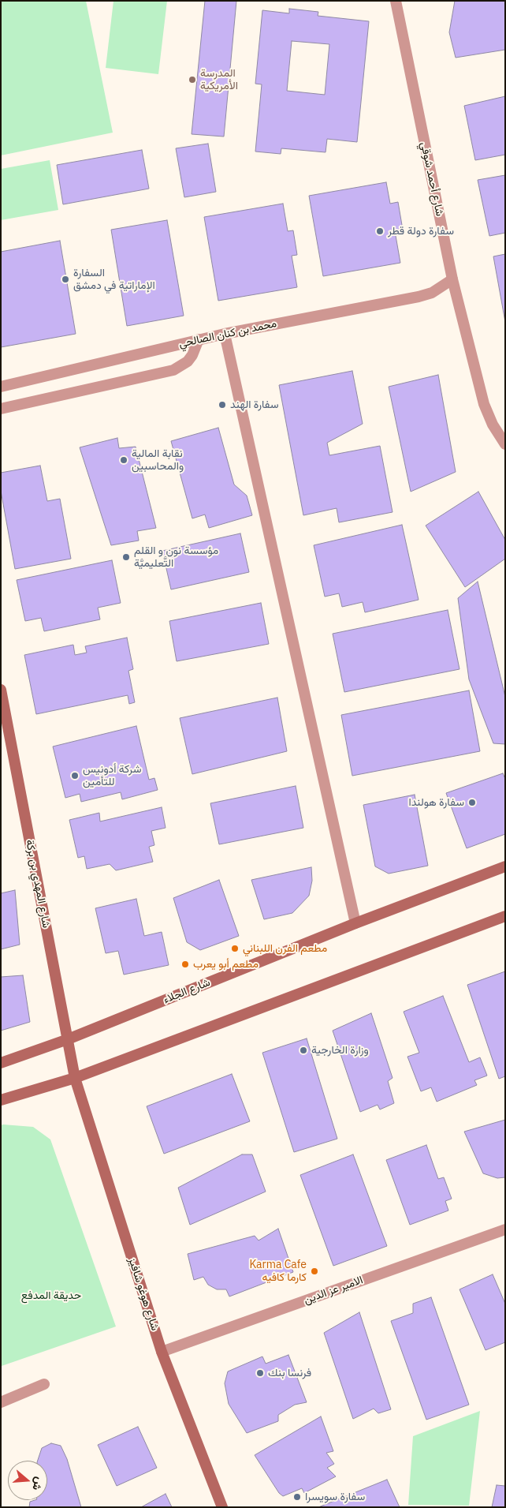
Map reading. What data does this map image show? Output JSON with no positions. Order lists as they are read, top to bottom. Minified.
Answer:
{"streets":{"main road":["شارع المهدي بن بركة","شارع الجلاء","شارع هوغو شافيز"],"street":["شارع أحمد شوقي","محمد بن كنان الصالحي","الامير عز الدين"]},"crossings":[["شارع أحمد شوقي","محمد بن كنان الصالحي"],["شارع المهدي بن بركة","شارع الجلاء"],["شارع المهدي بن بركة","شارع هوغو شافيز"],["الامير عز الدين","شارع هوغو شافيز"]],"parks":["حديقة المدفع"],"places":["المدرسة الأمريكية","سفارة دولة قطر","السفارة الإماراتية في دمشق","سفارة الهند","نقابة المالية والمحاسبين","مؤسسة نون و القلم التَّعليميَّة","شركة أدونيس للتأمين","سفارة هولندا","مطعم الفرن اللبناني","مطعم أبو يعرب","وزارة الخارجية","Karma Cafe كارما كافيه","فرنسا بنك","سفارة سويسرا"],"north":"right"}
